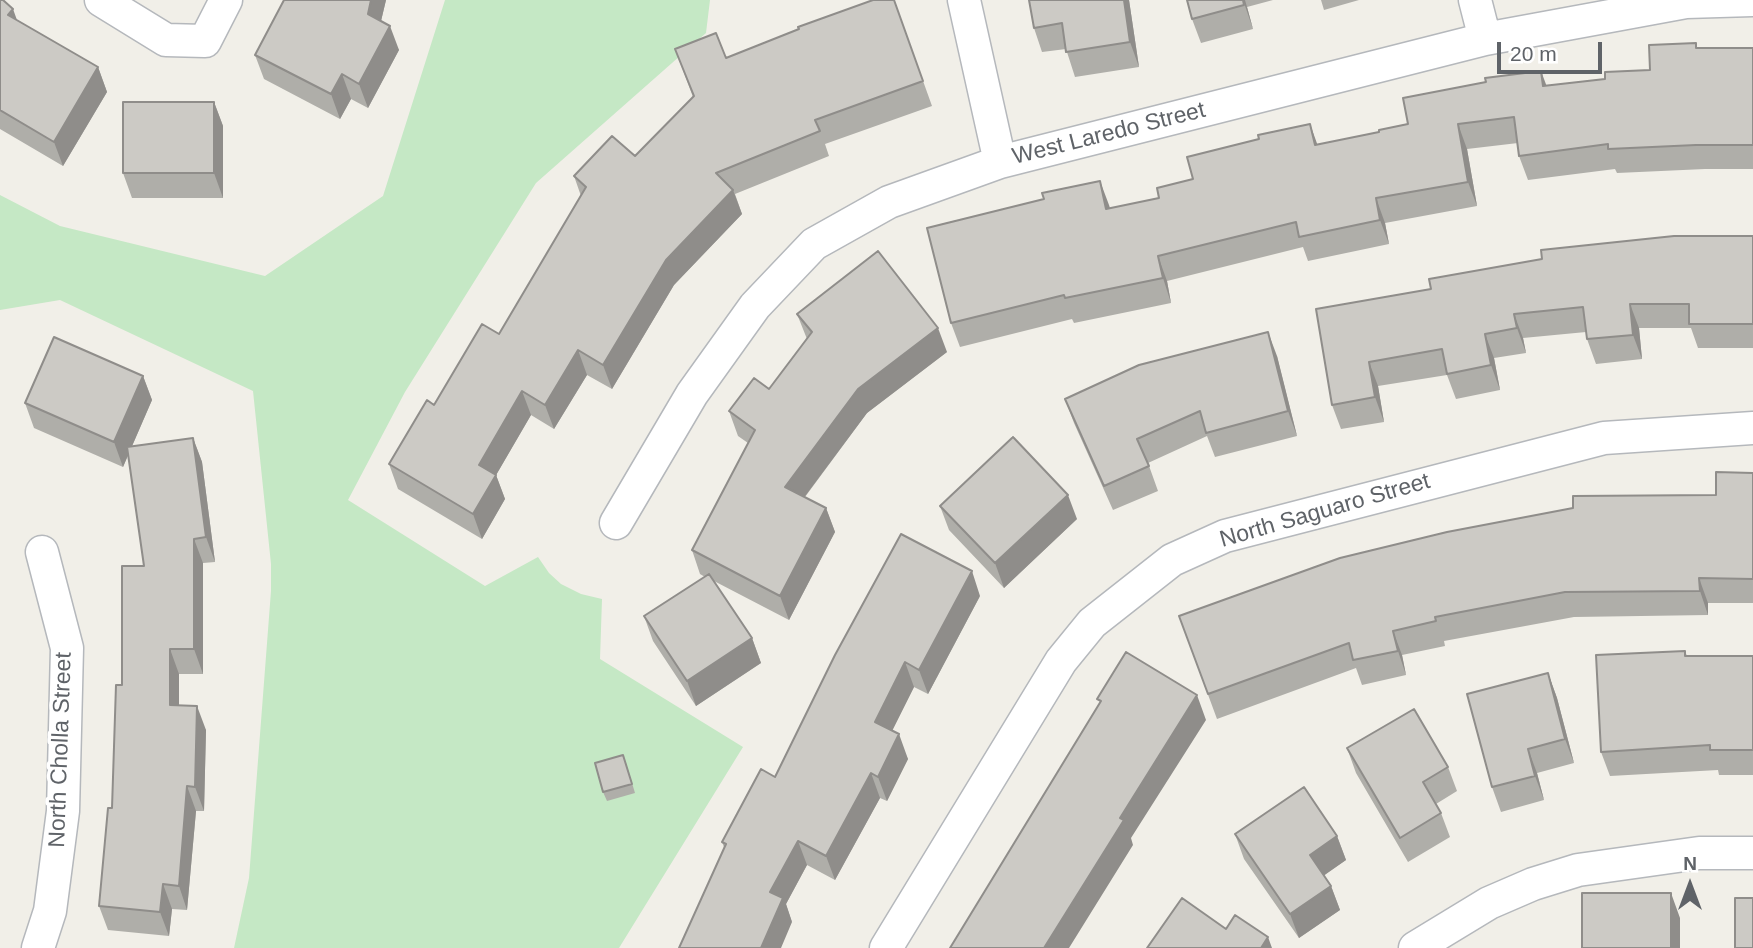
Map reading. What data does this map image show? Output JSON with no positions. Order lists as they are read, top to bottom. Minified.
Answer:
{"streets":{"street":["West Laredo Street","North Saguaro Street","North Cholla Street"]},"scale_bar":"20 m","north":"top"}
